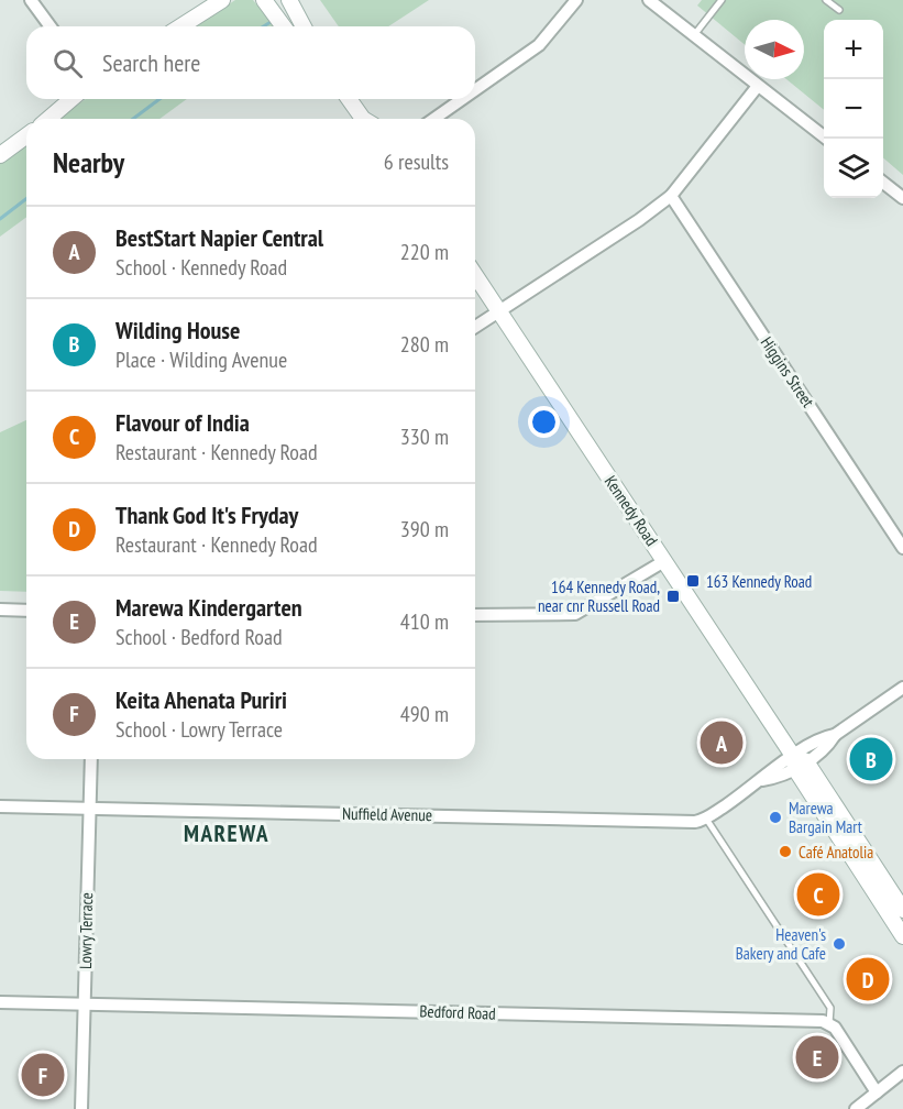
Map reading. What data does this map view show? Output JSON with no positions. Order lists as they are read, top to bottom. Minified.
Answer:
{"streets":{"main road":["Kennedy Road"],"street":["Higgins Street","Nuffield Avenue","Lowry Terrace","Bedford Road"]},"crossings":[["Kennedy Road","Nuffield Avenue"],["Nuffield Avenue","Lowry Terrace"],["Lowry Terrace","Bedford Road"]],"districts":["MAREWA"],"places":{"transit":["163 Kennedy Road","164 Kennedy Road, near cnr Russell Road"],"other":["Marewa Bargain Mart","Café Anatolia","Heaven's Bakery and Cafe"]},"north":"right","page":{"map_buttons":["+","−"],"search":"Search here","heading":["Nearby","6 results"],"list":[{"mark":"A","name":"BestStart Napier Central","note":"School · Kennedy Road","value":"220 m"},{"mark":"B","name":"Wilding House","note":"Place · Wilding Avenue","value":"280 m"},{"mark":"C","name":"Flavour of India","note":"Restaurant · Kennedy Road","value":"330 m"},{"mark":"D","name":"Thank God It's Fryday","note":"Restaurant · Kennedy Road","value":"390 m"},{"mark":"E","name":"Marewa Kindergarten","note":"School · Bedford Road","value":"410 m"},{"mark":"F","name":"Keita Ahenata Puriri","note":"School · Lowry Terrace","value":"490 m"}],"pins":["A","B","C","D","E","F"]}}
